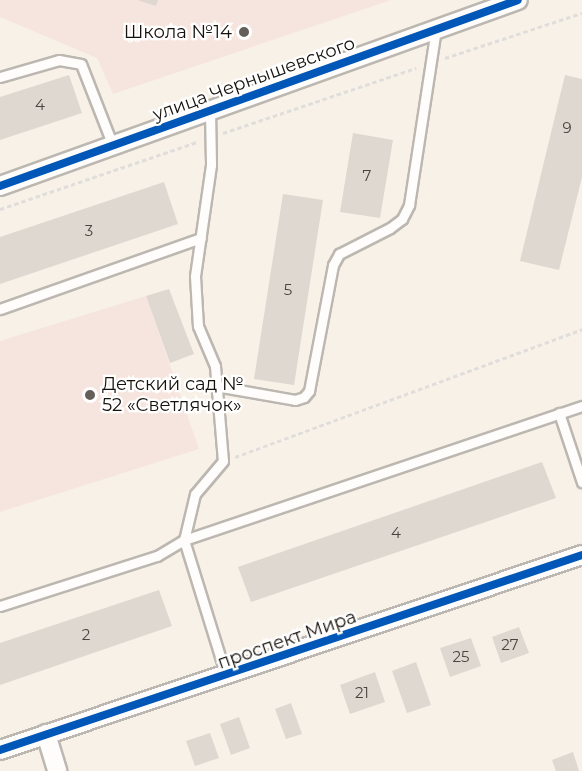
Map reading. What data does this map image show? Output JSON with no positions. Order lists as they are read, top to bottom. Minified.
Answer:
{"streets":{"street":["улица Чернышевского","проспект Мира"]},"places":["Школа №14","Детский сад № 52 «Светлячок»"],"house_numbers":["4","9","7","3","5","4","2","27","25","21"]}
